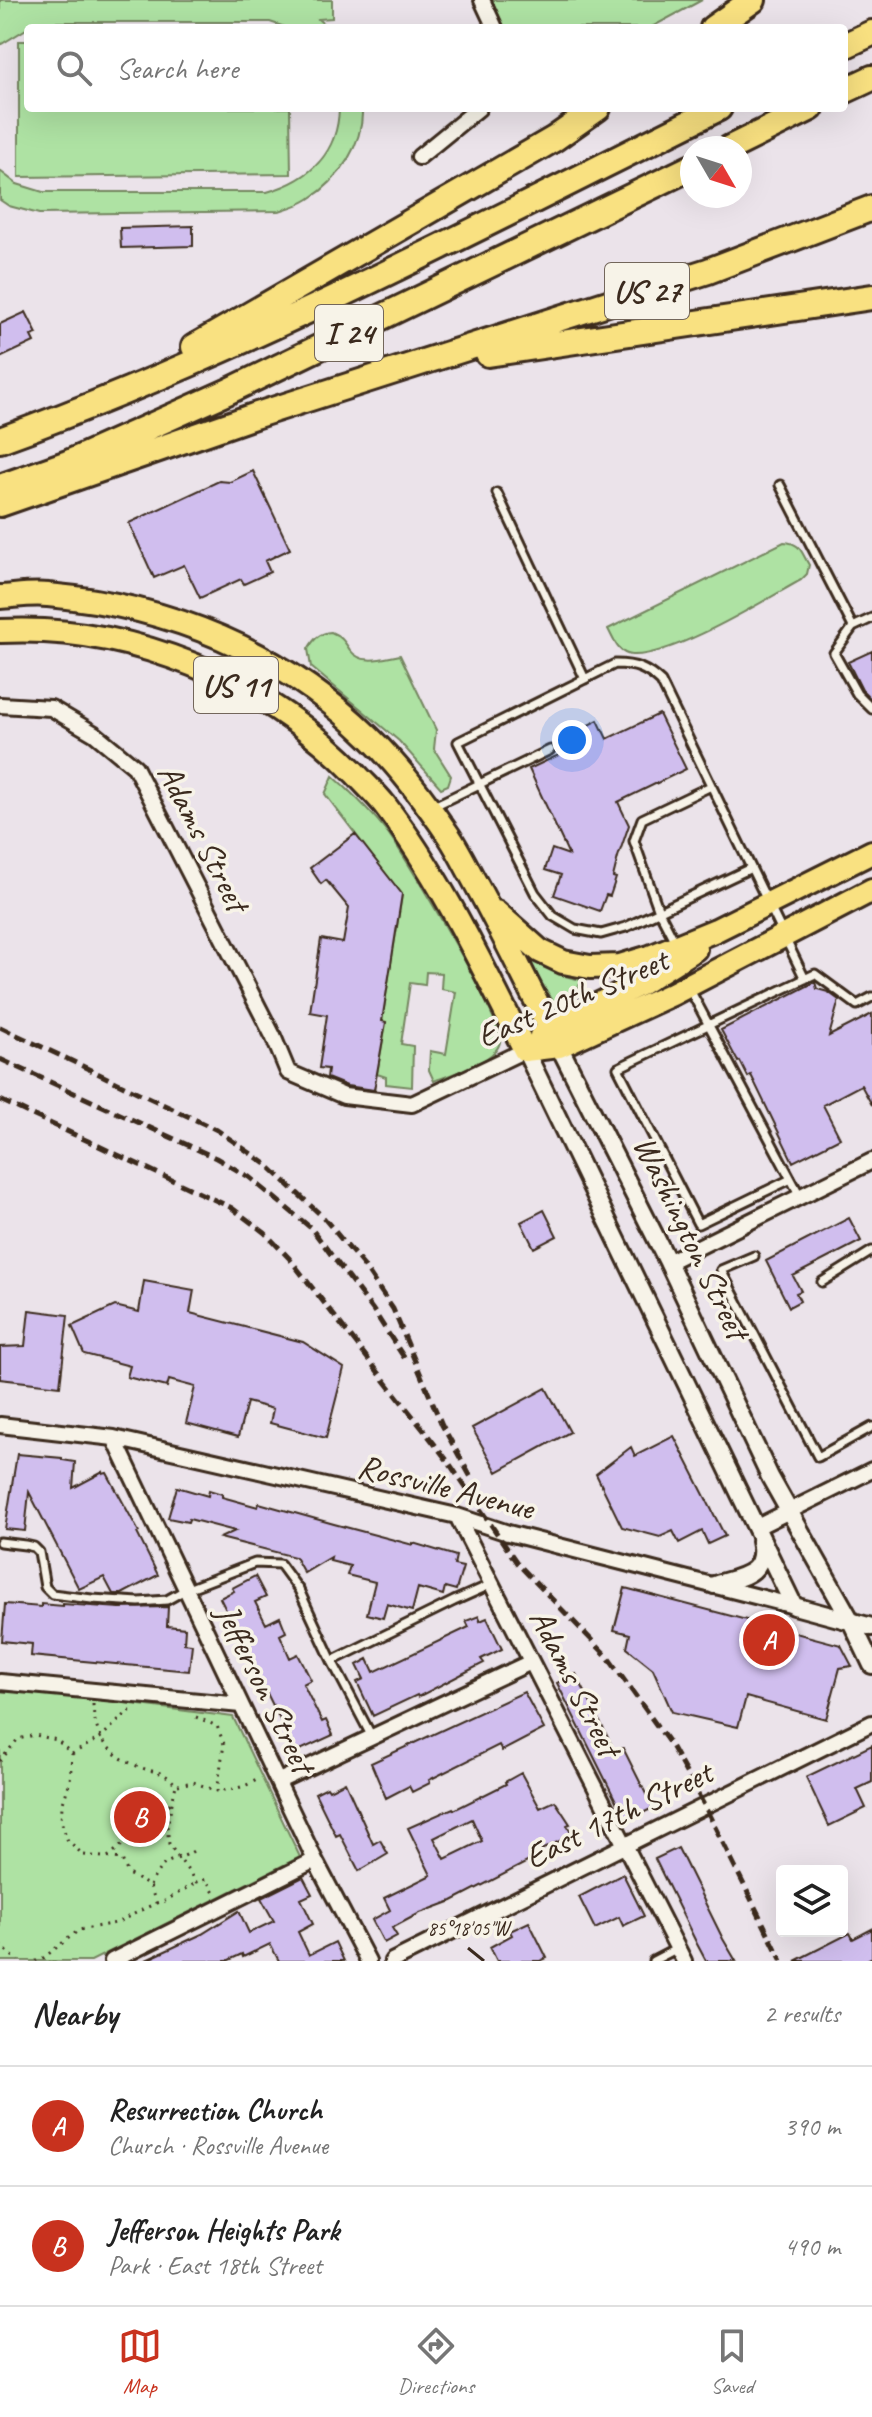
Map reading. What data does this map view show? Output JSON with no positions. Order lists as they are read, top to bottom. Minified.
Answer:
{"streets":{"highway":["US 27","I 24"],"main road":["US 11","East 20th Street","Washington Street"],"street":["Adams Street","Rossville Avenue","Jefferson Street","East 17th Street"]},"crossings":[["US 11","Washington Street"],["Adams Street","East 20th Street"],["Adams Street","Rossville Avenue"],["Adams Street","East 17th Street"],["East 20th Street","Washington Street"],["Washington Street","Rossville Avenue"],["Rossville Avenue","Jefferson Street"]],"north":"bottom right","page":{"search":"Search here","pins":["A","B"],"heading":["Nearby","2 results"],"list":[{"mark":"A","name":"Resurrection Church","note":"Church · Rossville Avenue","value":"390 m"},{"mark":"B","name":"Jefferson Heights Park","note":"Park · East 18th Street","value":"490 m"}],"nav":["Map","Directions","Saved"]},"coordinates":["85°18'05\"W"]}
